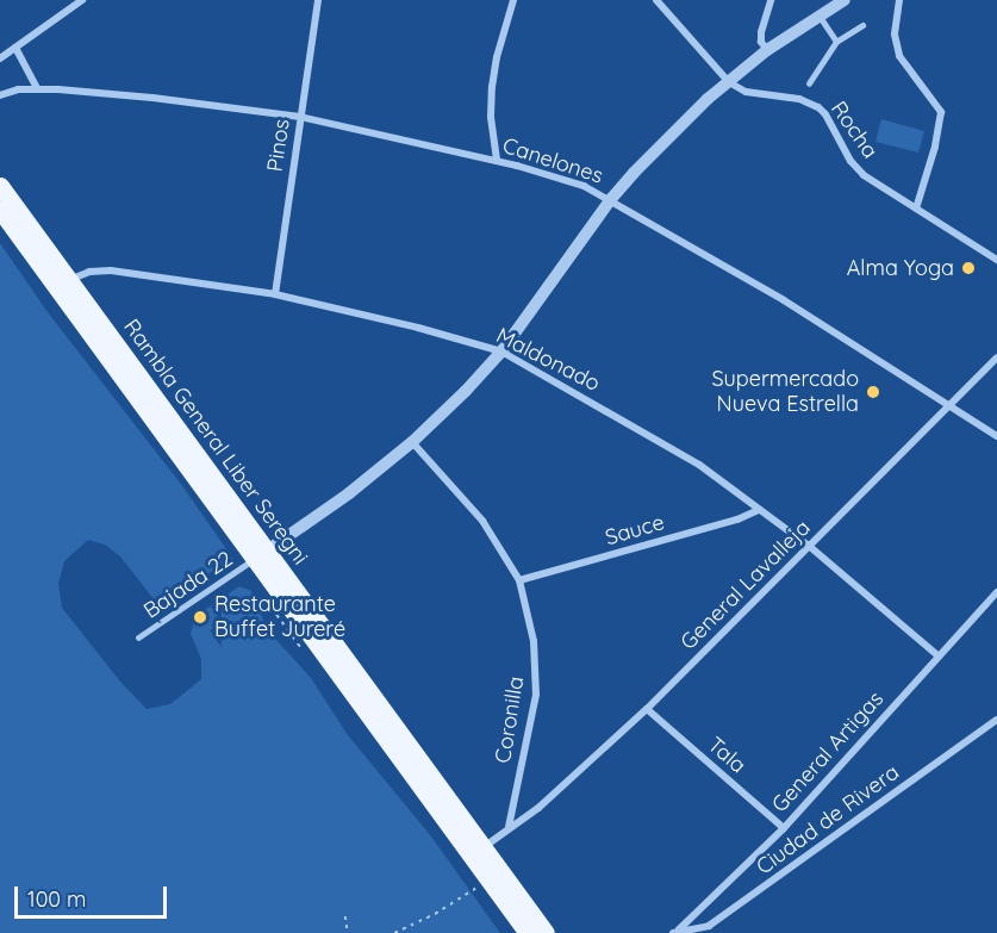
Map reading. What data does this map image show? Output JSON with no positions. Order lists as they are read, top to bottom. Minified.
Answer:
{"streets":{"main road":["Rambla General Liber Seregni"],"street":["Rocha","Pinos","Canelones","Maldonado","Sauce","General Lavalleja","Coronilla","General Artigas","Tala","Ciudad de Rivera"],"lane":["Bajada 22"]},"crossings":[["Pinos","Canelones"],["Pinos","Maldonado"],["Canelones","General Lavalleja"],["Maldonado","Rambla General Liber Seregni"],["Maldonado","Sauce"],["Maldonado","General Lavalleja"],["Maldonado","General Artigas"],["Rambla General Liber Seregni","Bajada 22"],["Rambla General Liber Seregni","General Lavalleja"],["Sauce","Coronilla"],["General Lavalleja","Coronilla"],["General Lavalleja","Tala"],["General Artigas","Tala"],["General Artigas","Ciudad de Rivera"]],"places":["Alma Yoga","Supermercado Nueva Estrella","Restaurante Buffet Jureré"],"scale_bar":"100 m"}
